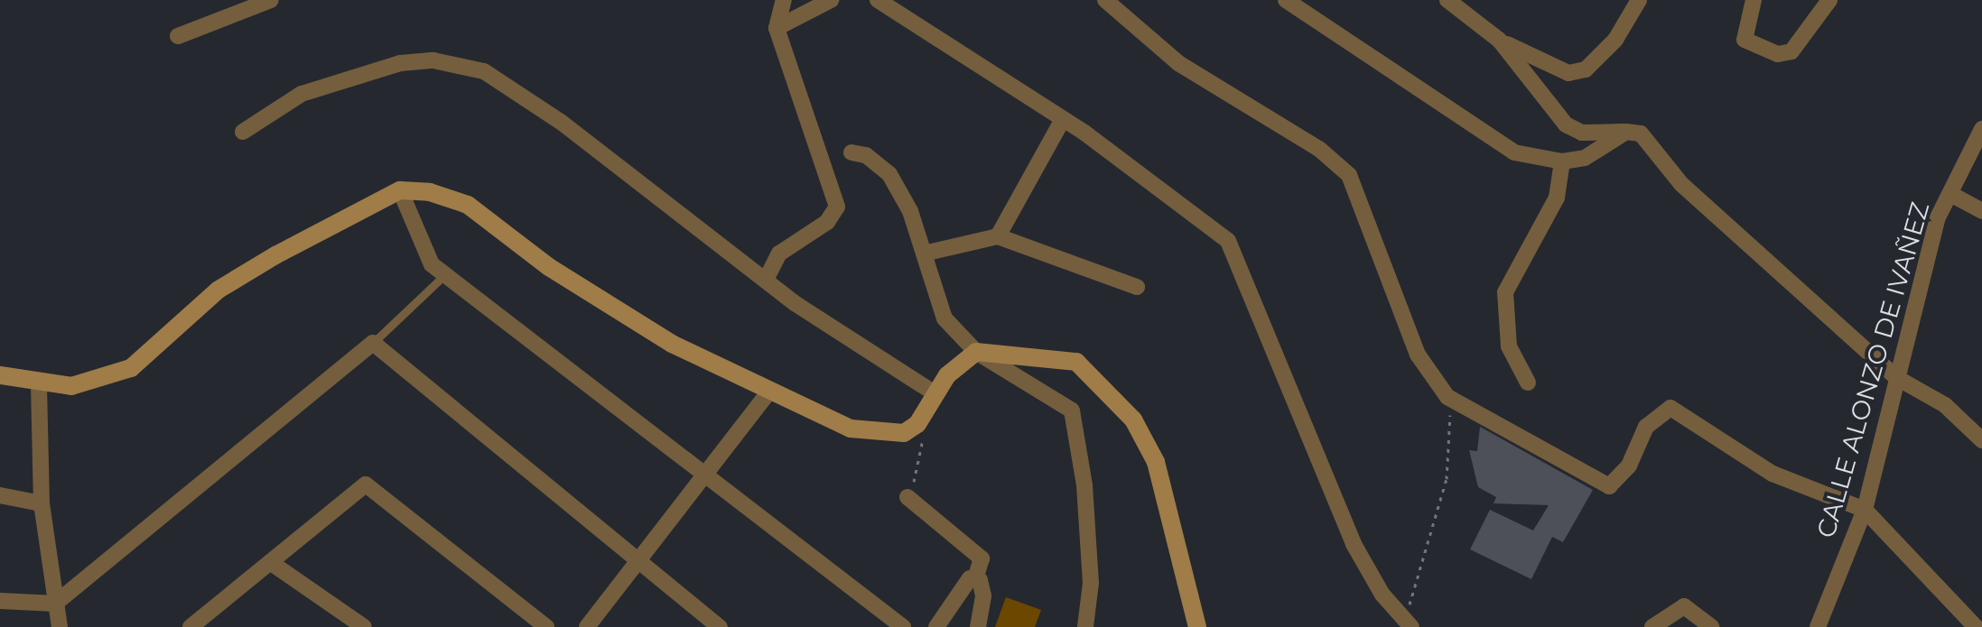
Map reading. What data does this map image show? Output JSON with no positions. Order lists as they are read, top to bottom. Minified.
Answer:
{"streets":{"street":["CALLE ALONZO DE IVAÑEZ"]}}
